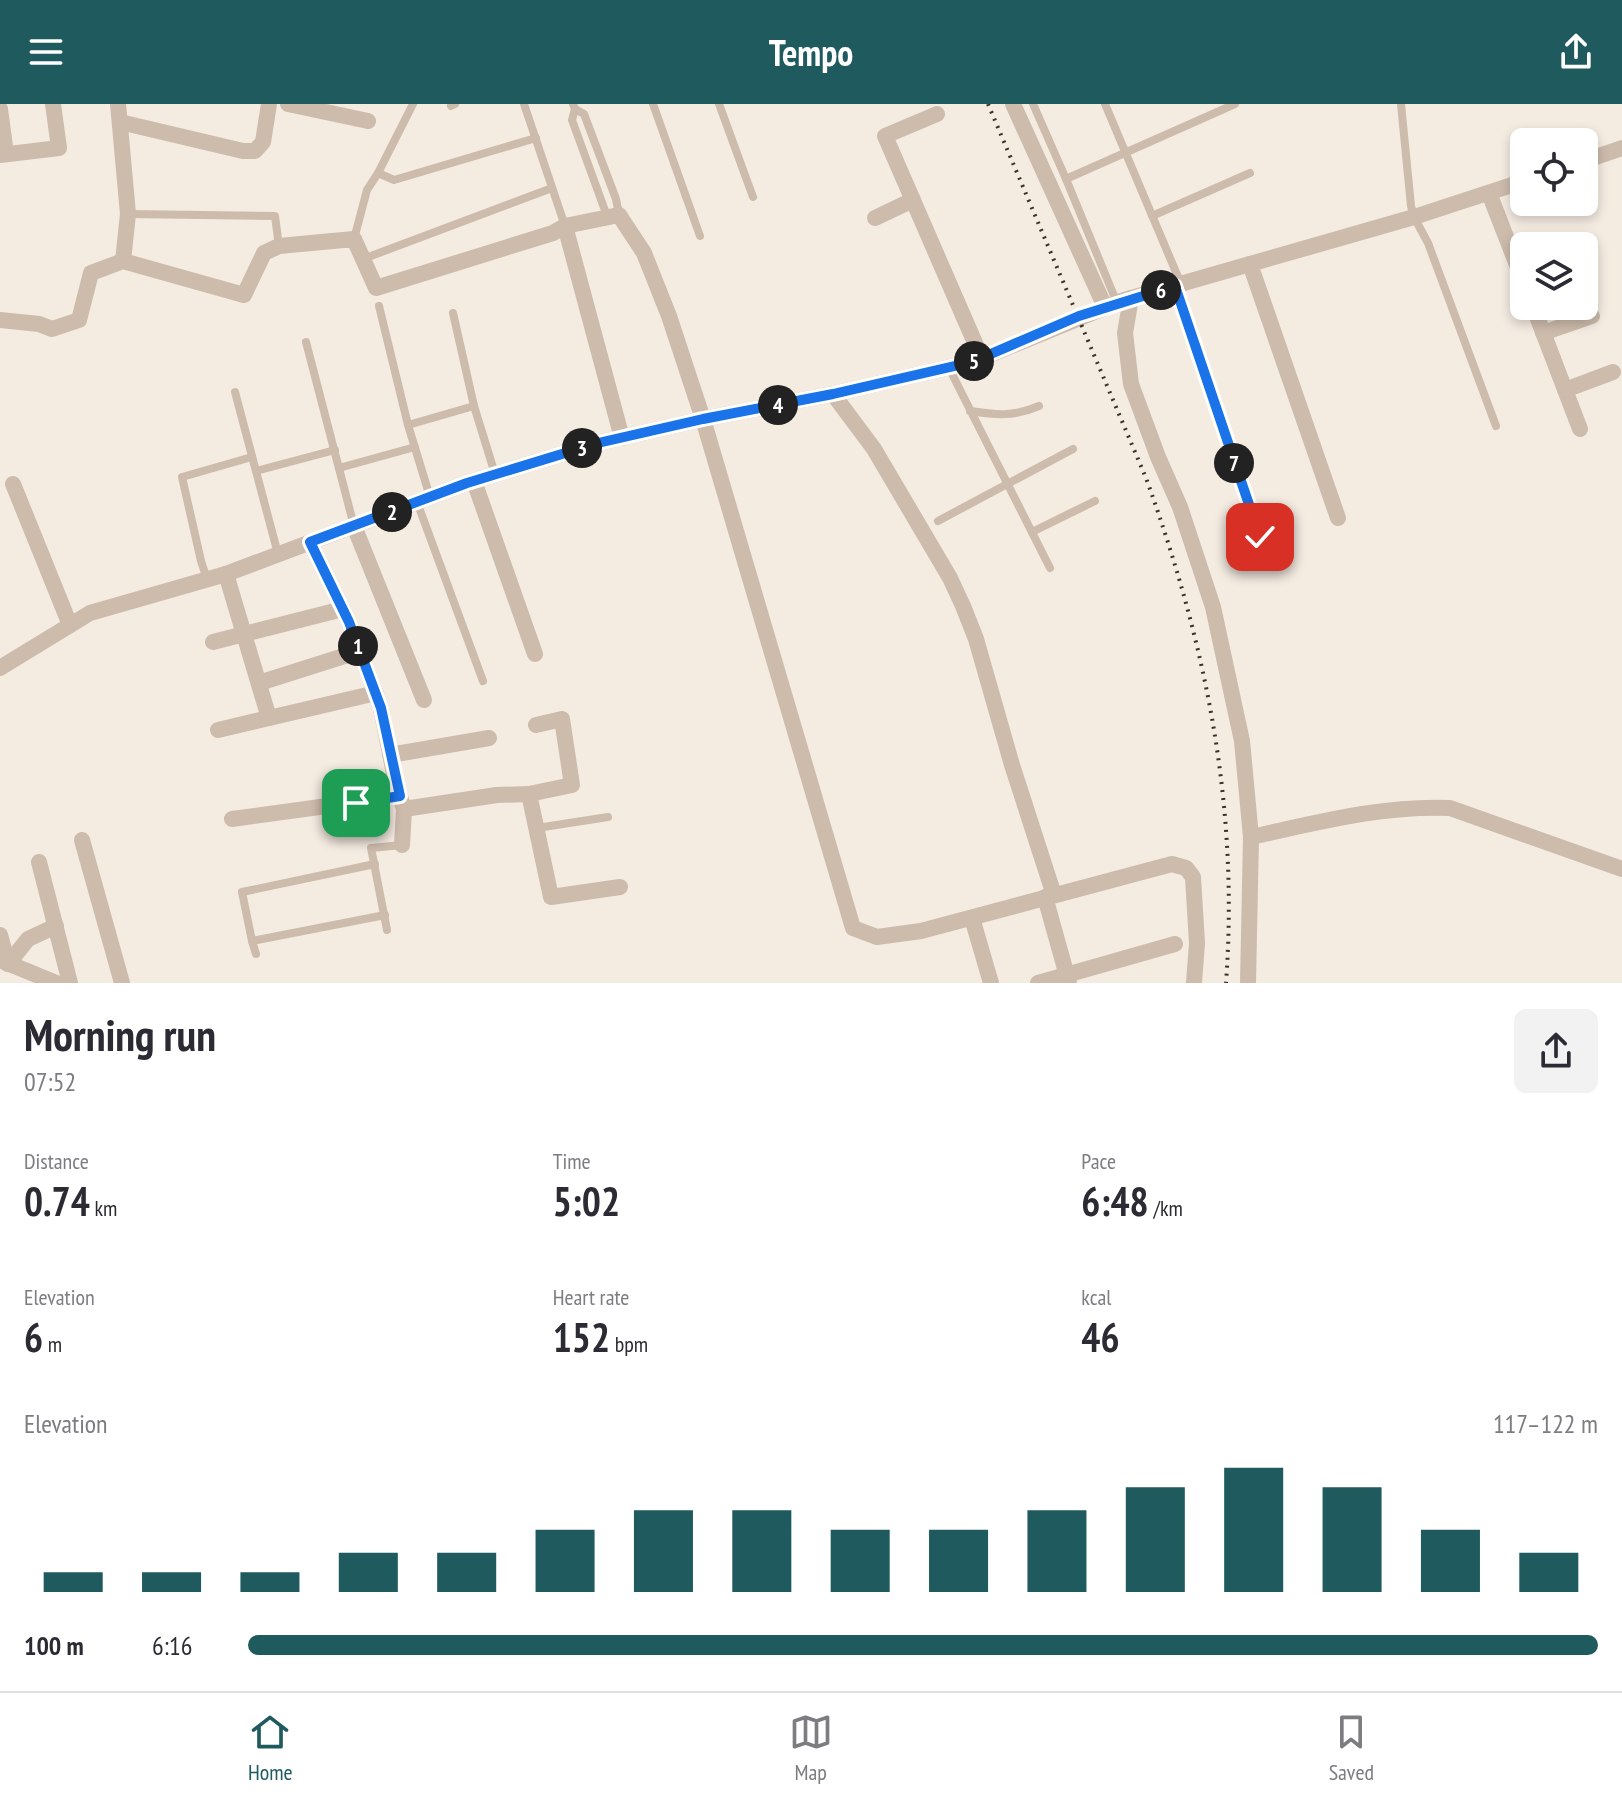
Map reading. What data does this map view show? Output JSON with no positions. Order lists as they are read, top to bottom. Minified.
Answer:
{"page":{"header":"Tempo","pins":["6","5","4","3","7","2","1"],"heading":["Morning run","07:52"],"stats":[["Distance","0.74 km"],["Time","5:02"],["Pace","6:48 /km"],["Elevation","6 m"],["Heart rate","152 bpm"],["kcal","46"]],"chart":["Elevation","117–122 m"],"list":[{"name":"100 m","note":"6:16"}],"tabs":["Home","Map","Saved"]}}
